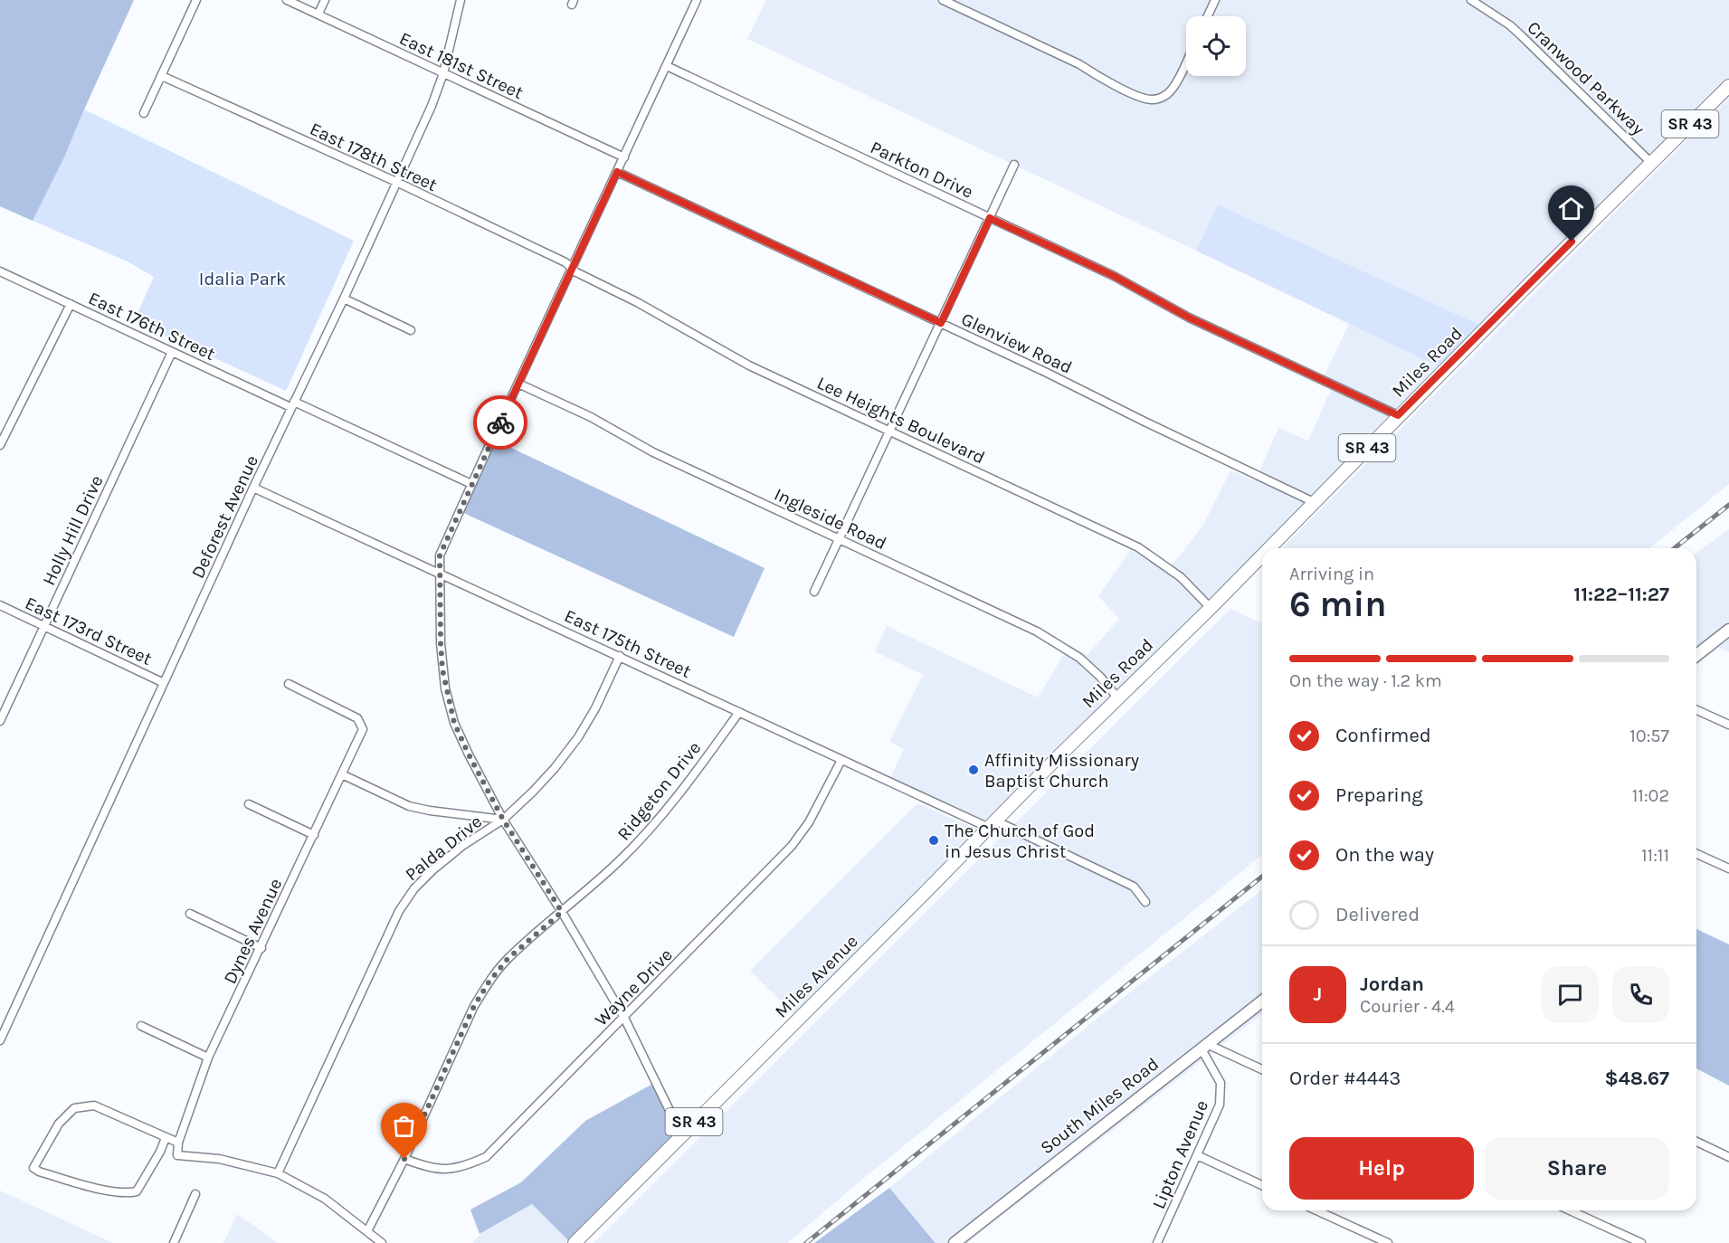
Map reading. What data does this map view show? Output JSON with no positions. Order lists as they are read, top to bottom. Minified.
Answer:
{"streets":{"main road":["SR 43","Miles Road","Miles Avenue"],"street":["East 181st Street","Cranwood Parkway","East 178th Street","Parkton Drive","East 176th Street","Glenview Road","Lee Heights Boulevard","Deforest Avenue","Ingleside Road","Holly Hill Drive","East 173rd Street","East 175th Street","Ridgeton Drive","Palda Drive","Dynes Avenue","Wayne Drive","South Miles Road","Lipton Avenue"]},"crossings":[["East 181st Street","Deforest Avenue"],["Cranwood Parkway","Miles Road"],["East 178th Street","Lee Heights Boulevard"],["East 178th Street","Deforest Avenue"],["Parkton Drive","Miles Road"],["East 176th Street","Deforest Avenue"],["East 176th Street","Holly Hill Drive"],["Glenview Road","Miles Road"],["Miles Road","Lee Heights Boulevard"],["Miles Road","Ingleside Road"],["Miles Road","Miles Avenue"],["Deforest Avenue","East 173rd Street"],["Deforest Avenue","East 175th Street"],["Holly Hill Drive","East 173rd Street"],["East 175th Street","Ridgeton Drive"],["East 175th Street","Palda Drive"],["East 175th Street","Miles Avenue"],["East 175th Street","Wayne Drive"],["Ridgeton Drive","Wayne Drive"],["Palda Drive","Dynes Avenue"],["South Miles Road","Lipton Avenue"]],"parks":["Idalia Park"],"places":["Affinity Missionary Baptist Church","The Church of God in Jesus Christ"],"page":{"heading":["6 min","Arriving in","11:22–11:27"],"panel":["Jordan","Courier · 4.4","Order #4443","$48.67"],"bar":"On the way · 1.2 km","list":[["Confirmed","10:57"],["Preparing","11:02"],["On the way","11:11"],"Delivered"],"round":"J","buttons":["Help","Share"]}}
